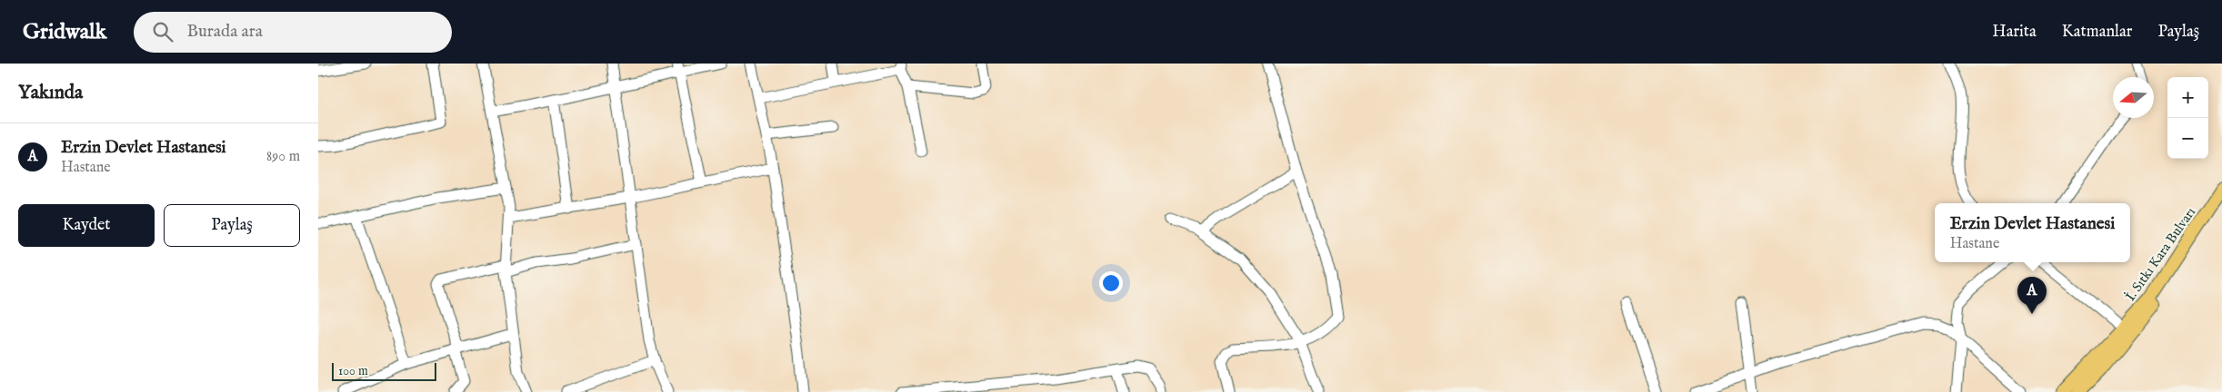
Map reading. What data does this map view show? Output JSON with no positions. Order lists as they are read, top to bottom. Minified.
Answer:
{"streets":{"main road":["İ. Sıtkı Kara Bulvarı"]},"scale_bar":"100 m","north":"left","page":{"header":"Gridwalk","search":"Burada ara","nav":["Harita","Katmanlar","Paylaş"],"heading":"Yakında","map_buttons":["+","−"],"list":[{"mark":"A","name":"Erzin Devlet Hastanesi","note":"Hastane","value":"890 m"}],"buttons":["Kaydet","Paylaş"],"popup":["Erzin Devlet Hastanesi","Hastane"],"pins":"A","scale":"100 m"}}
